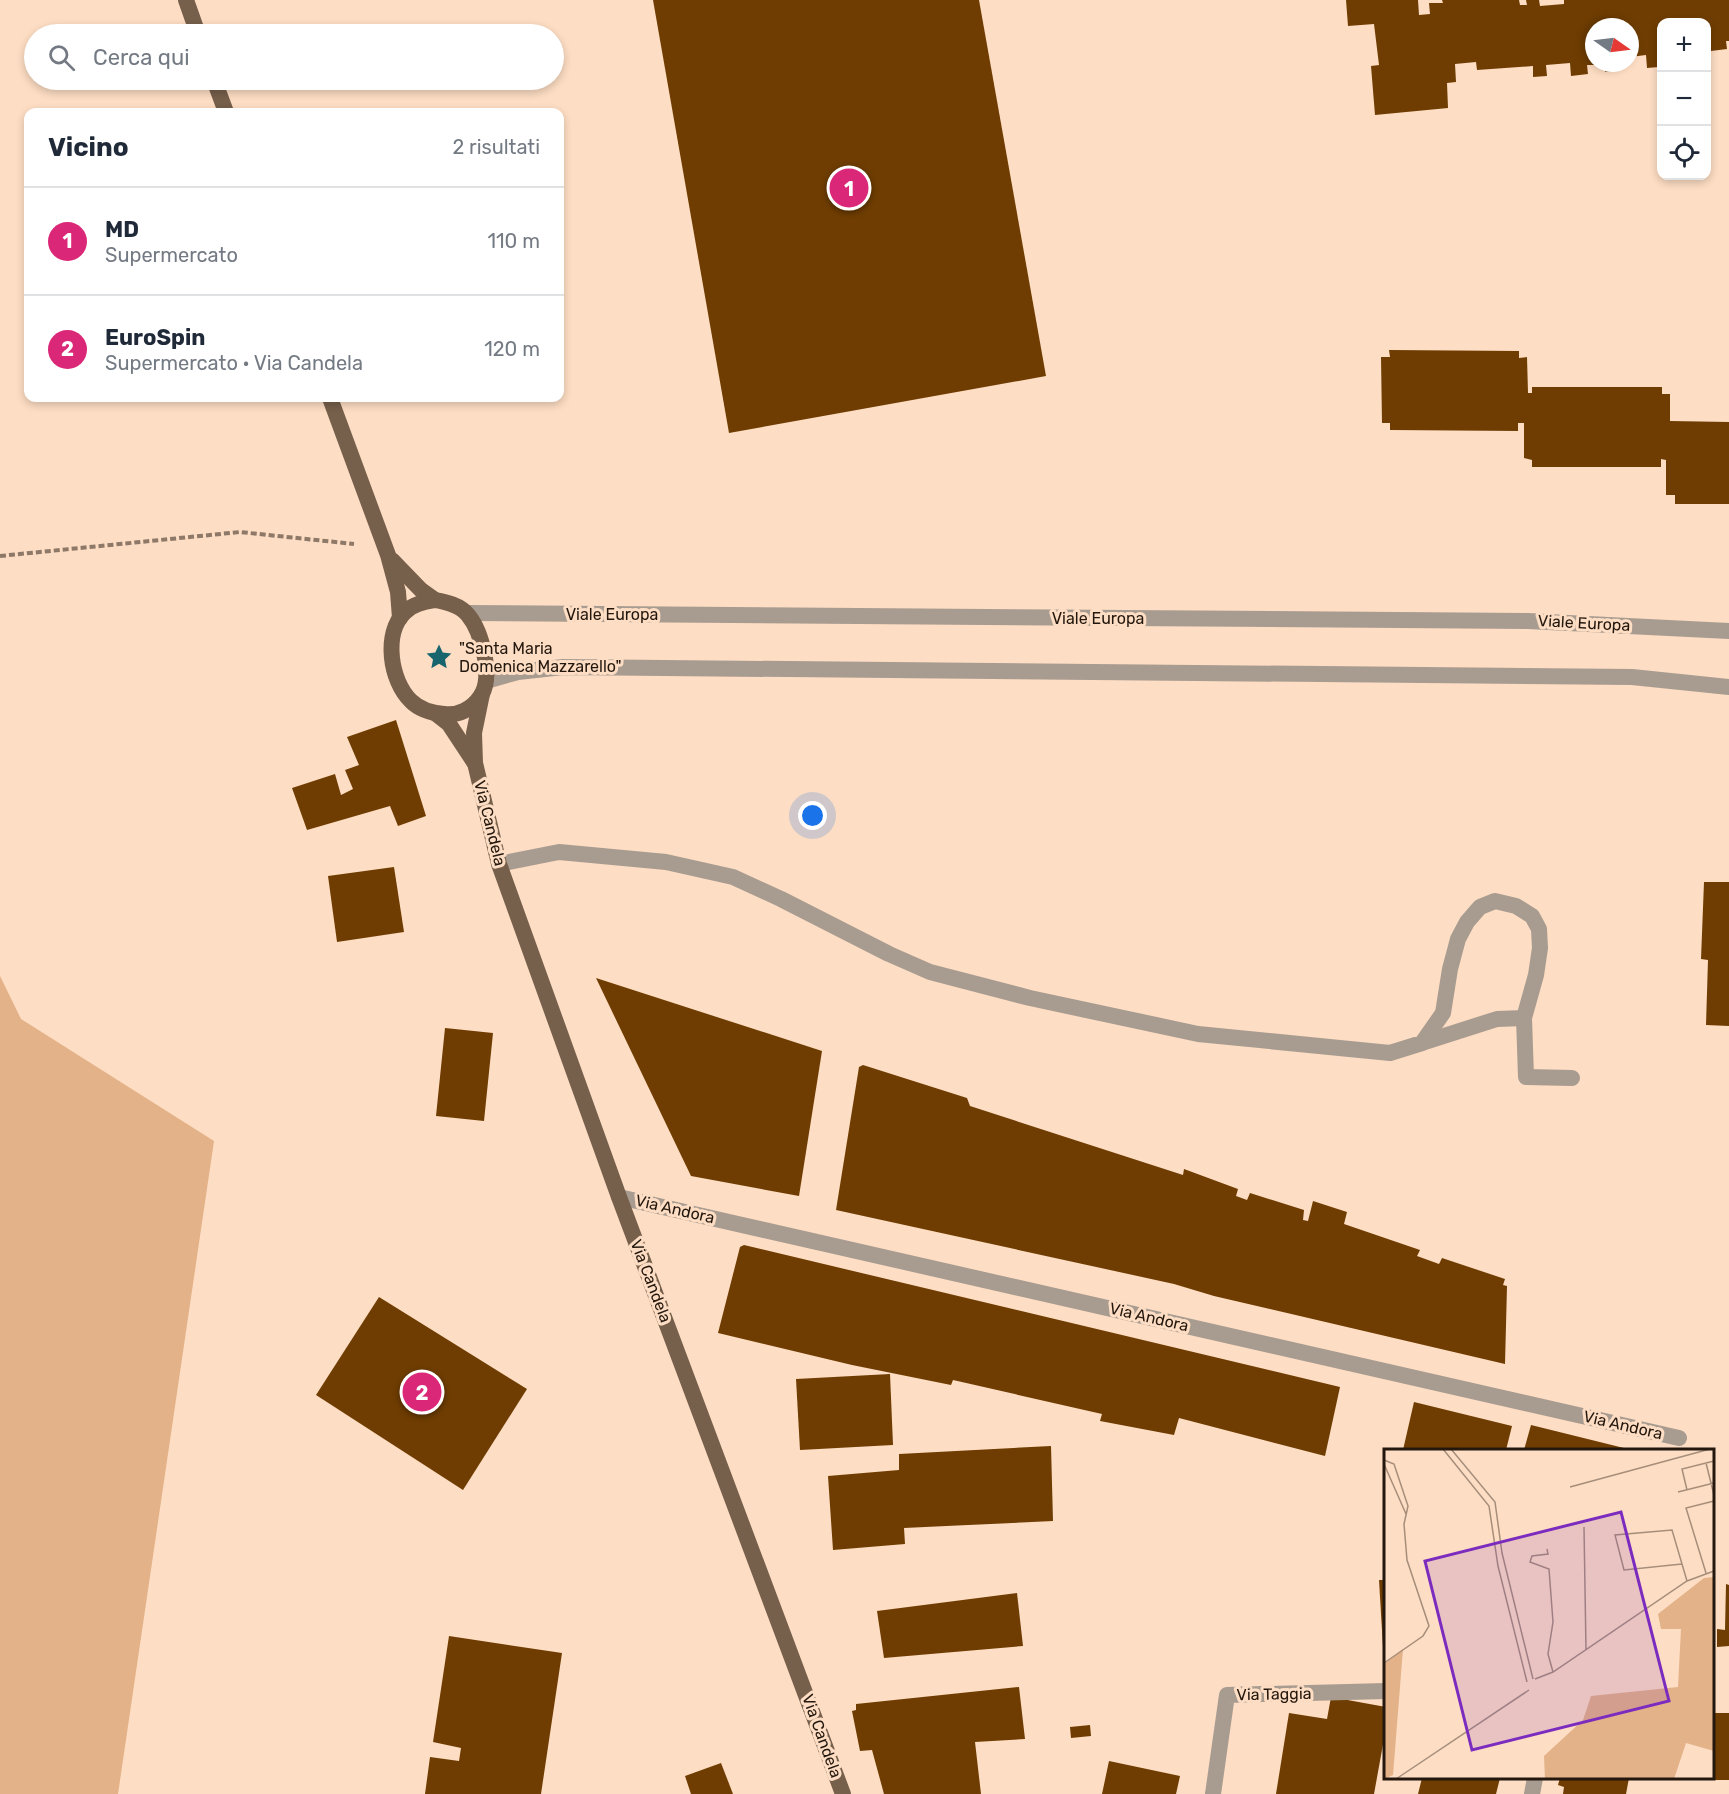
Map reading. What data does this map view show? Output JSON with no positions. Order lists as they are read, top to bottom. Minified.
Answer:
{"streets":{"main road":["Via Candela"],"street":["Viale Europa","Via Andora","Via Taggia"]},"crossings":[["Viale Europa","Via Candela"],["Via Candela","Via Andora"]],"places":{"place":["\"Santa Maria Domenica Mazzarello\""]},"north":"right","page":{"map_buttons":["+","−"],"search":"Cerca qui","heading":["Vicino","2 risultati"],"pins":["1","2"],"list":[{"mark":"1","name":"MD","note":"Supermercato","value":"110 m"},{"mark":"2","name":"EuroSpin","note":"Supermercato · Via Candela","value":"120 m"}]}}
